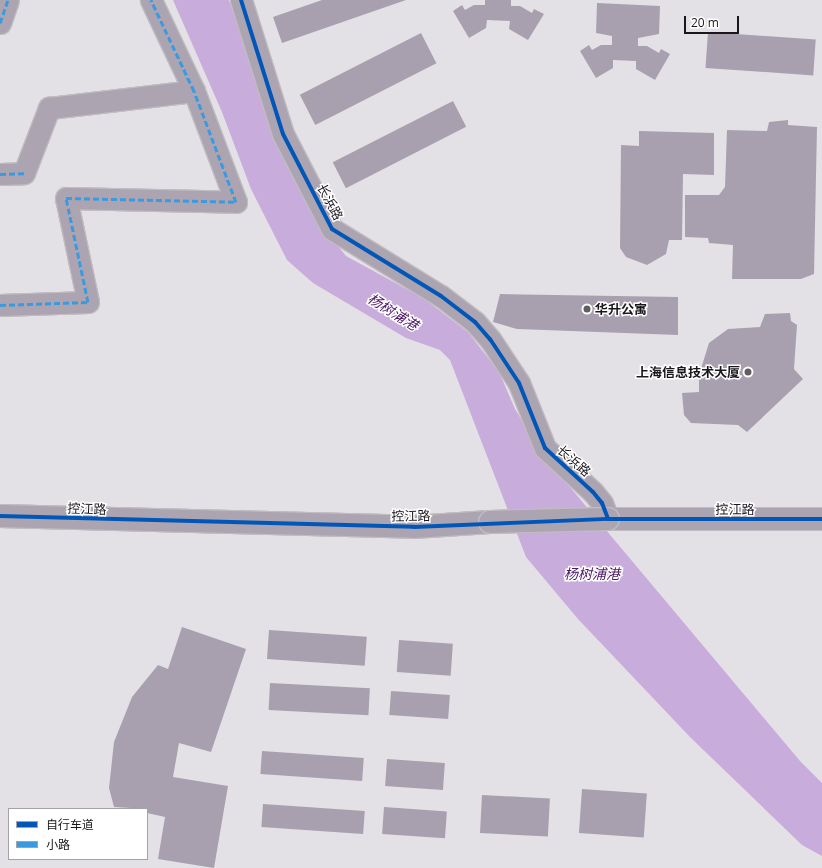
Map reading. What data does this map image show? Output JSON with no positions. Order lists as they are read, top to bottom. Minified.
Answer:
{"streets":{"main road":["控江路"],"street":["长浜路"]},"crossings":[["长浜路","控江路"]],"water":["杨树浦港"],"places":["华升公寓","上海信息技术大厦"],"legend":["自行车道","小路"],"scale_bar":"20 m"}
